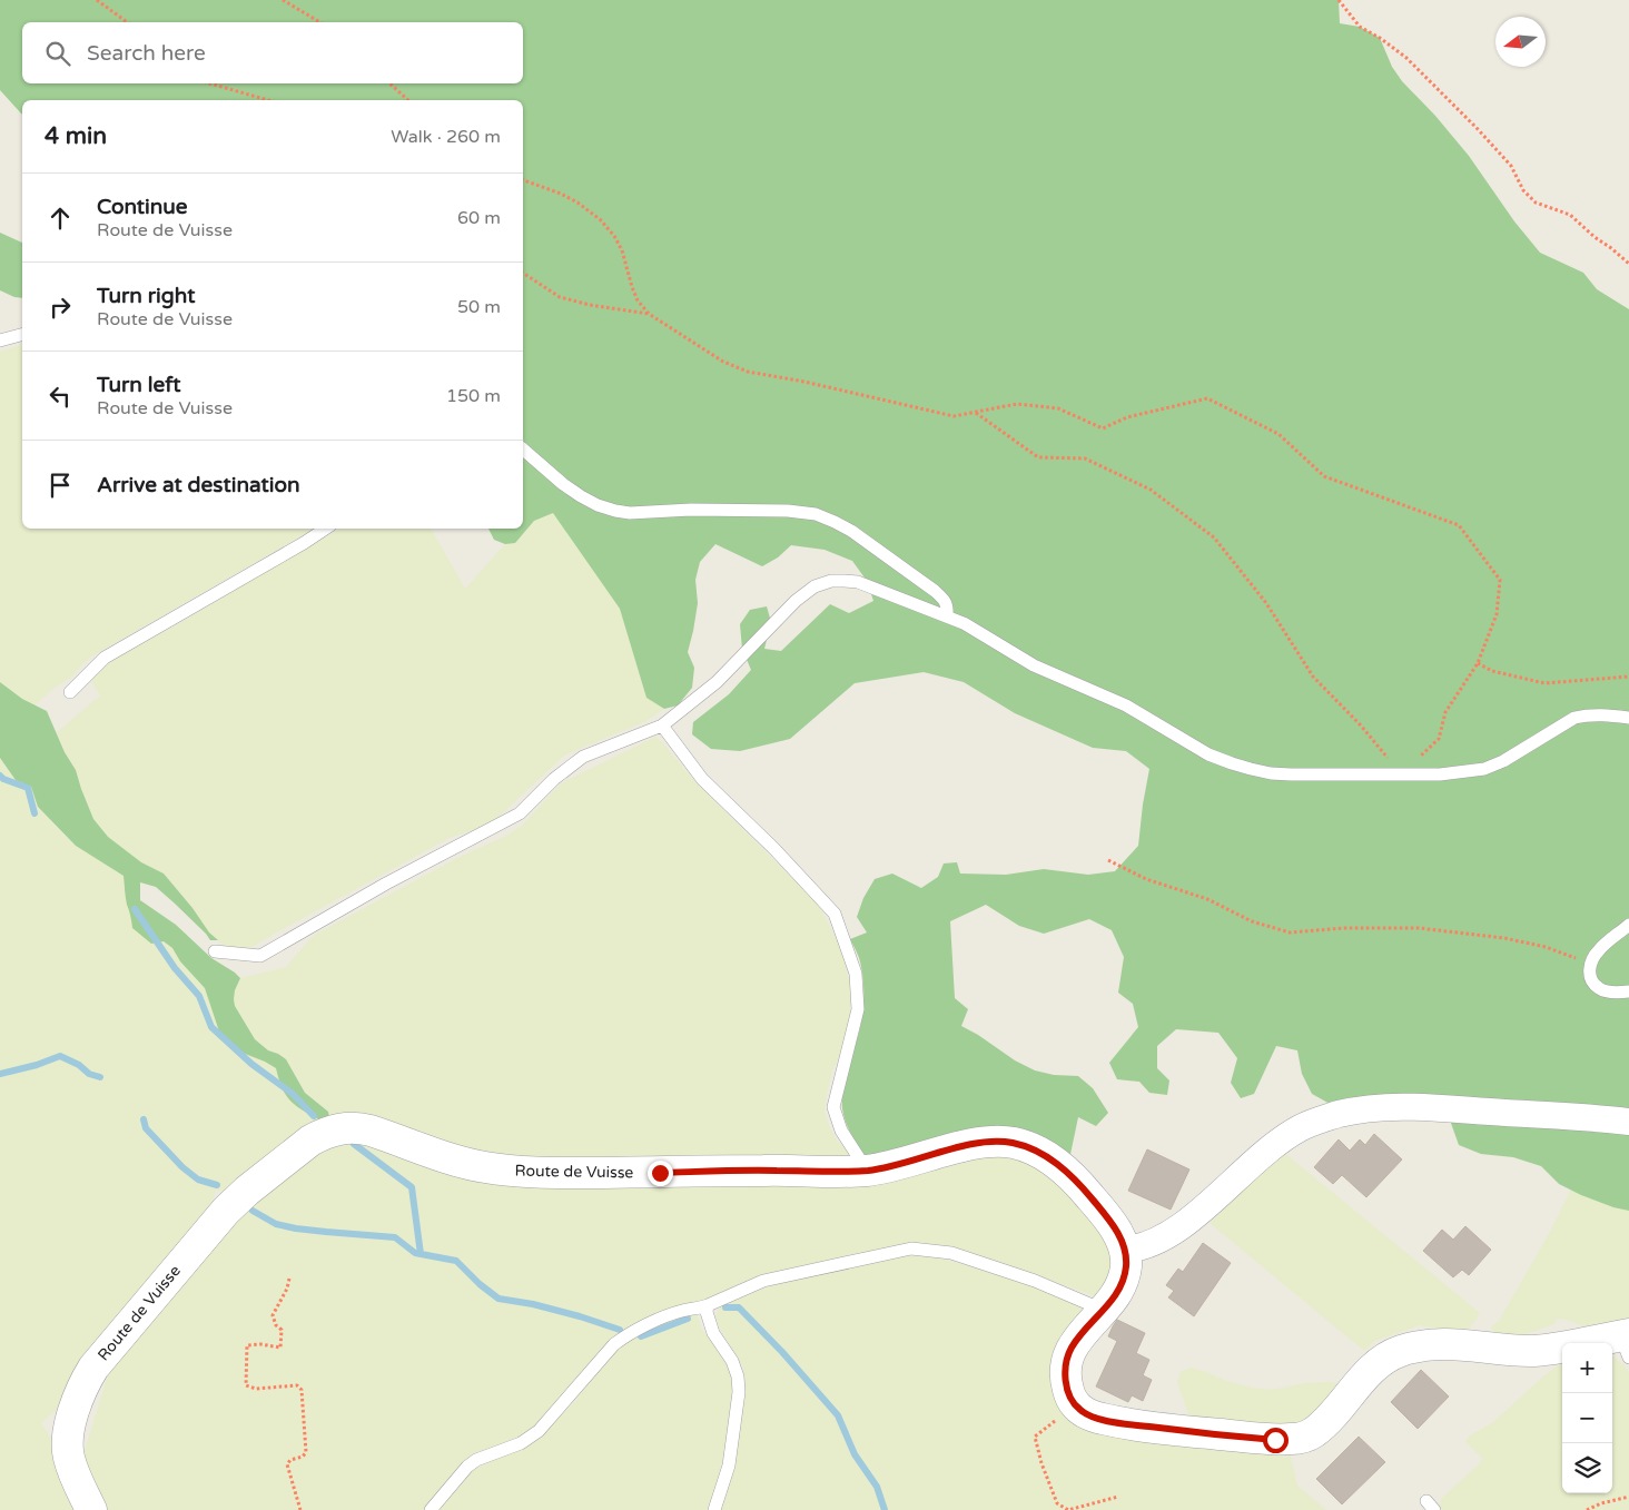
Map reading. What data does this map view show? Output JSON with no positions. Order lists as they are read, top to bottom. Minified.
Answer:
{"streets":{"street":["Route de Vuisse"]},"north":"left","page":{"search":"Search here","heading":["4 min","Walk · 260 m"],"list":[["Continue","Route de Vuisse","60 m"],["Turn right","Route de Vuisse","50 m"],["Turn left","Route de Vuisse","150 m"],"Arrive at destination"],"map_buttons":["+","−"]}}
